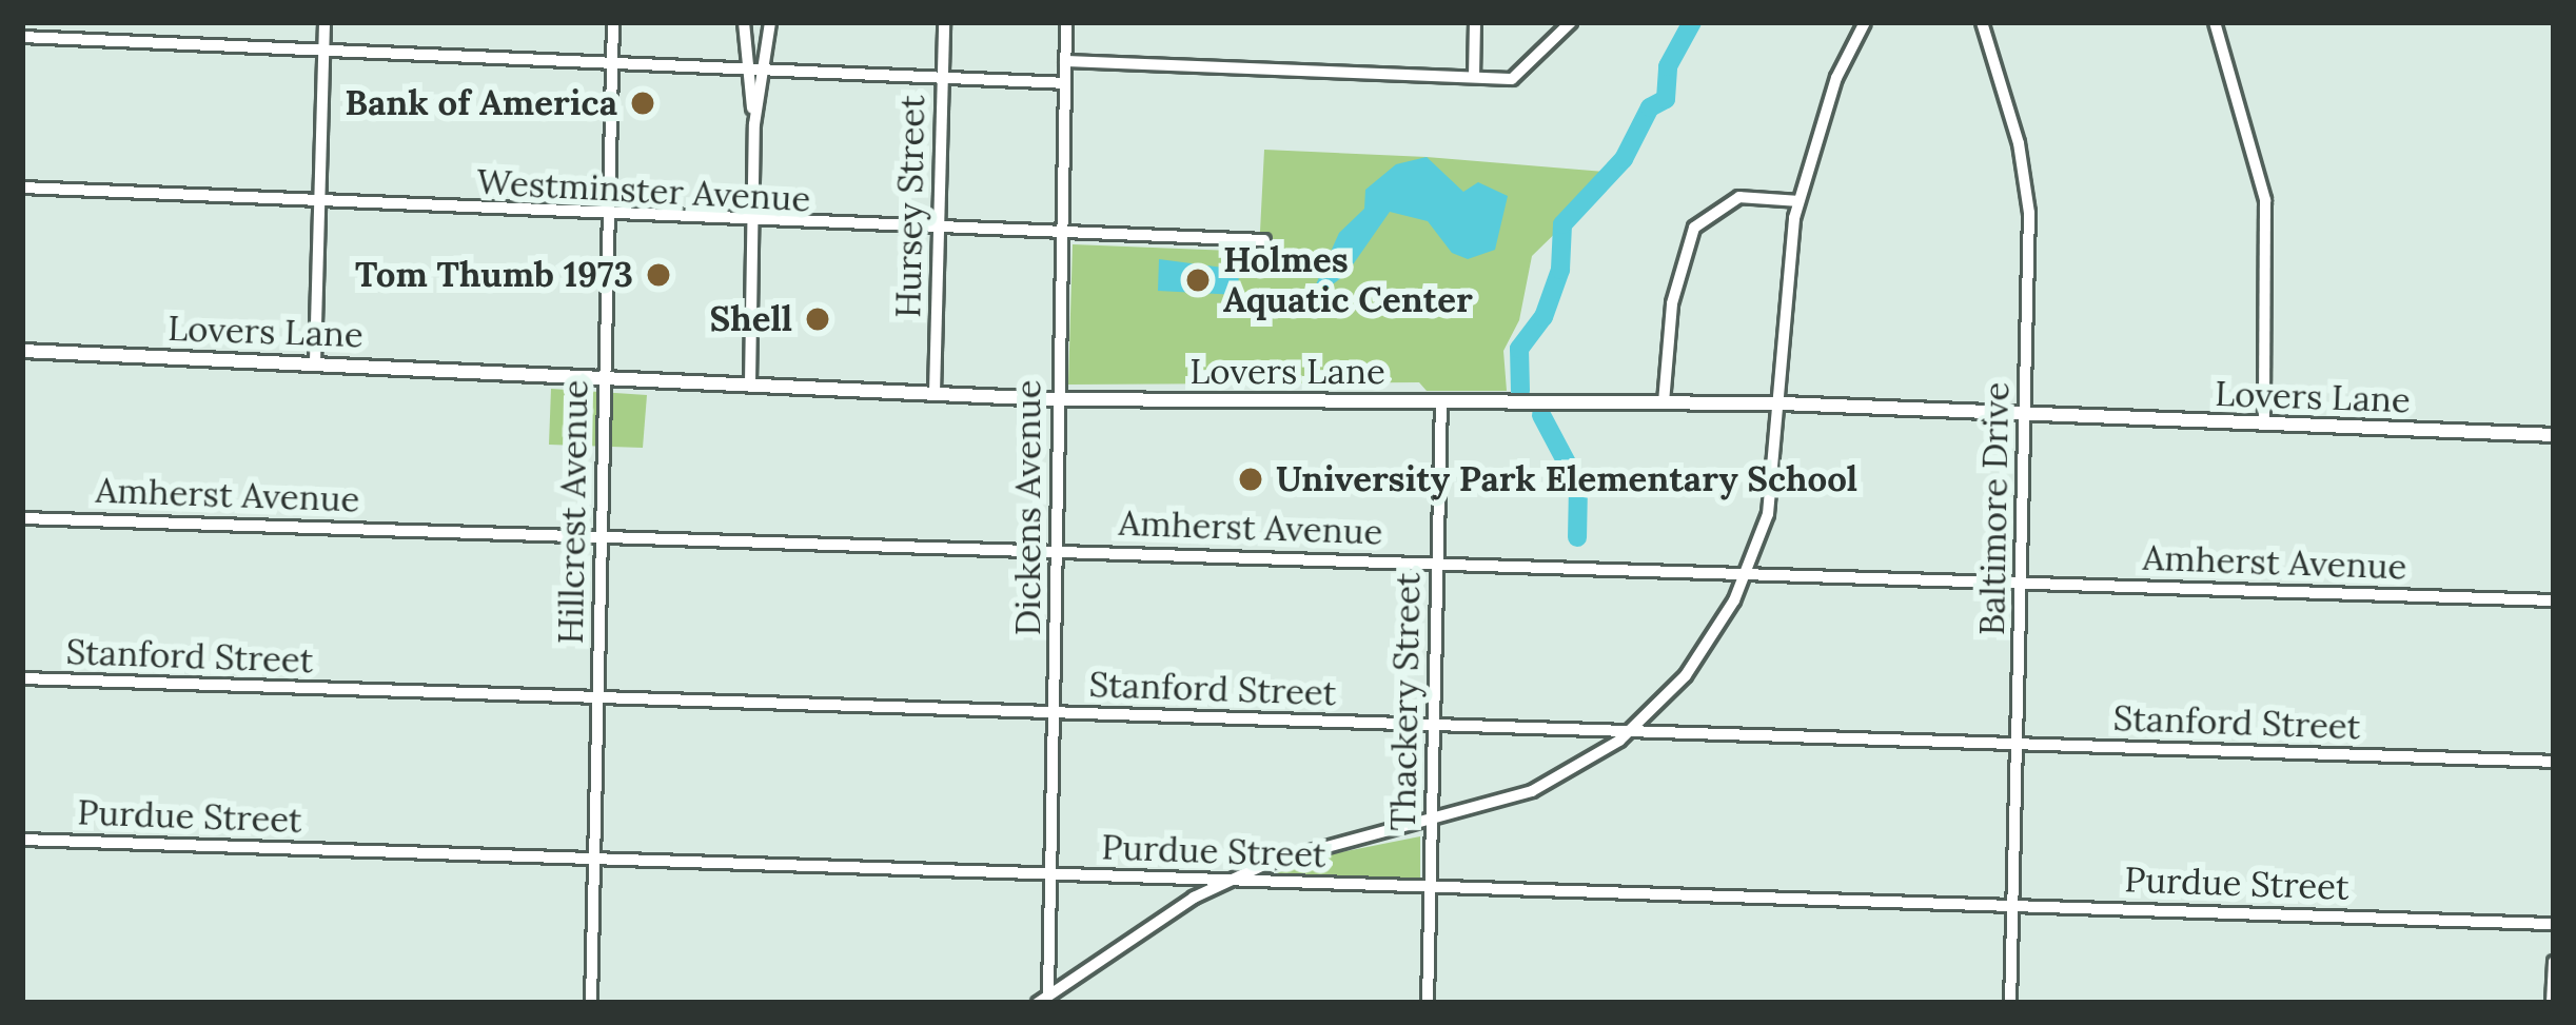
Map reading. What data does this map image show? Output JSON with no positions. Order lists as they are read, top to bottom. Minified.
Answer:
{"streets":{"main road":["Lovers Lane"],"street":["Westminster Avenue","Hursey Street","Amherst Avenue","Dickens Avenue","Baltimore Drive","Hillcrest Avenue","Stanford Street","Thackery Street","Purdue Street"]},"crossings":[["Westminster Avenue","Hursey Street"],["Westminster Avenue","Dickens Avenue"],["Westminster Avenue","Hillcrest Avenue"],["Hursey Street","Lovers Lane"],["Lovers Lane","Dickens Avenue"],["Lovers Lane","Baltimore Drive"],["Lovers Lane","Hillcrest Avenue"],["Lovers Lane","Thackery Street"],["Amherst Avenue","Dickens Avenue"],["Amherst Avenue","Baltimore Drive"],["Amherst Avenue","Hillcrest Avenue"],["Amherst Avenue","Thackery Street"],["Dickens Avenue","Stanford Street"],["Dickens Avenue","Purdue Street"],["Baltimore Drive","Stanford Street"],["Baltimore Drive","Purdue Street"],["Hillcrest Avenue","Stanford Street"],["Hillcrest Avenue","Purdue Street"],["Stanford Street","Thackery Street"],["Thackery Street","Purdue Street"]],"places":["Bank of America","Tom Thumb 1973","Holmes Aquatic Center","Shell","University Park Elementary School"]}
